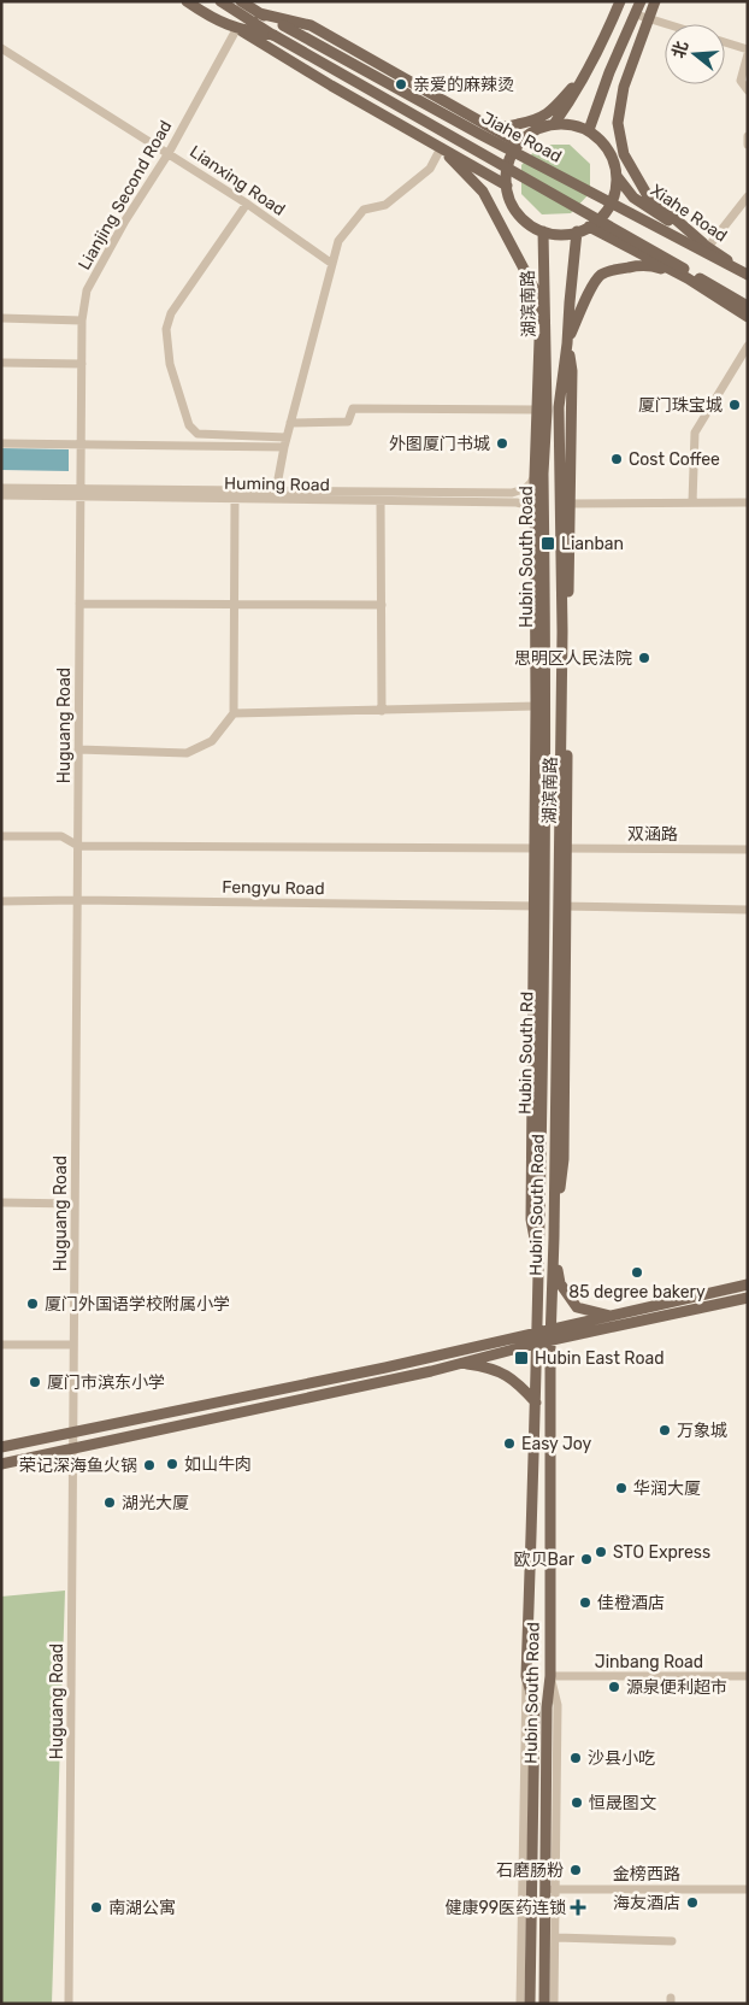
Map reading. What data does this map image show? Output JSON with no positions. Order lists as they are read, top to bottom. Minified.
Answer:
{"streets":{"main road":["Jiahe Road","Xiahe Road","湖滨南路","Hubin South Road","Hubin South Rd"],"street":["Lianxing Road","Lianjing Second Road","Huming Road","Huguang Road","双涵路","Fengyu Road","Jinbang Road","金榜西路"]},"crossings":[["Jiahe Road","Xiahe Road"],["Lianxing Road","Lianjing Second Road"],["Lianjing Second Road","Huming Road"],["Lianjing Second Road","Huguang Road"],["Xiahe Road","湖滨南路"],["湖滨南路","Hubin South Road"],["湖滨南路","双涵路"],["湖滨南路","Fengyu Road"],["湖滨南路","Hubin South Rd"],["Huming Road","Huguang Road"],["Hubin South Road","Hubin South Rd"],["Hubin South Road","Jinbang Road"],["Hubin South Road","金榜西路"],["Huguang Road","Fengyu Road"],["Fengyu Road","Hubin South Rd"]],"places":{"other":["亲爱的麻辣烫","厦门珠宝城","外图厦门书城","Cost Coffee","思明区人民法院","85 degree bakery","厦门外国语学校附属小学","厦门市滨东小学","万象城","Easy Joy","如山牛肉","荣记深海鱼火锅","华润大厦","湖光大厦","STO Express","欧贝Bar","佳橙酒店","源泉便利超市","沙县小吃","恒晟图文","石磨肠粉","海友酒店","南湖公寓"],"transit":["Lianban","Hubin East Road"],"health":["健康99医药连锁"]},"north":"left"}
